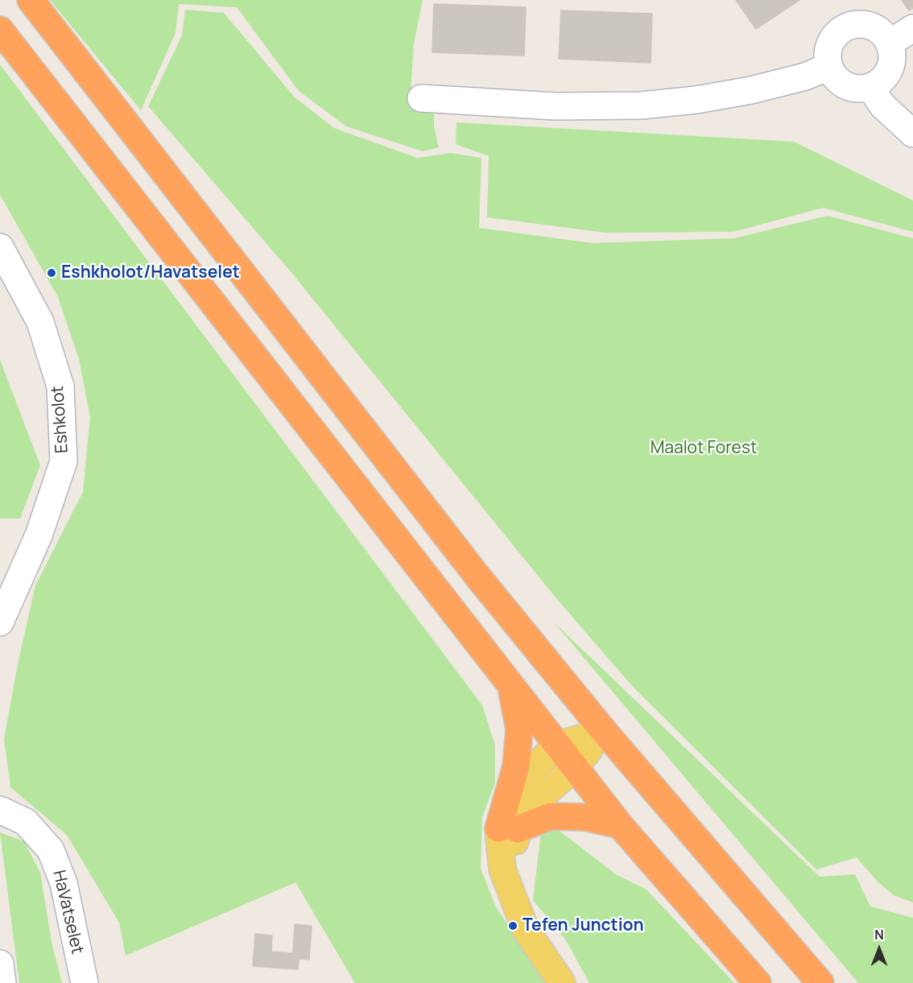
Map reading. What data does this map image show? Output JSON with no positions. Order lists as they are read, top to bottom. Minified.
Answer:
{"streets":{"street":["Eshkolot","HaVatselet"]},"parks":["Maalot Forest"],"places":["Eshkholot/Havatselet","Tefen Junction"],"north":"top"}
